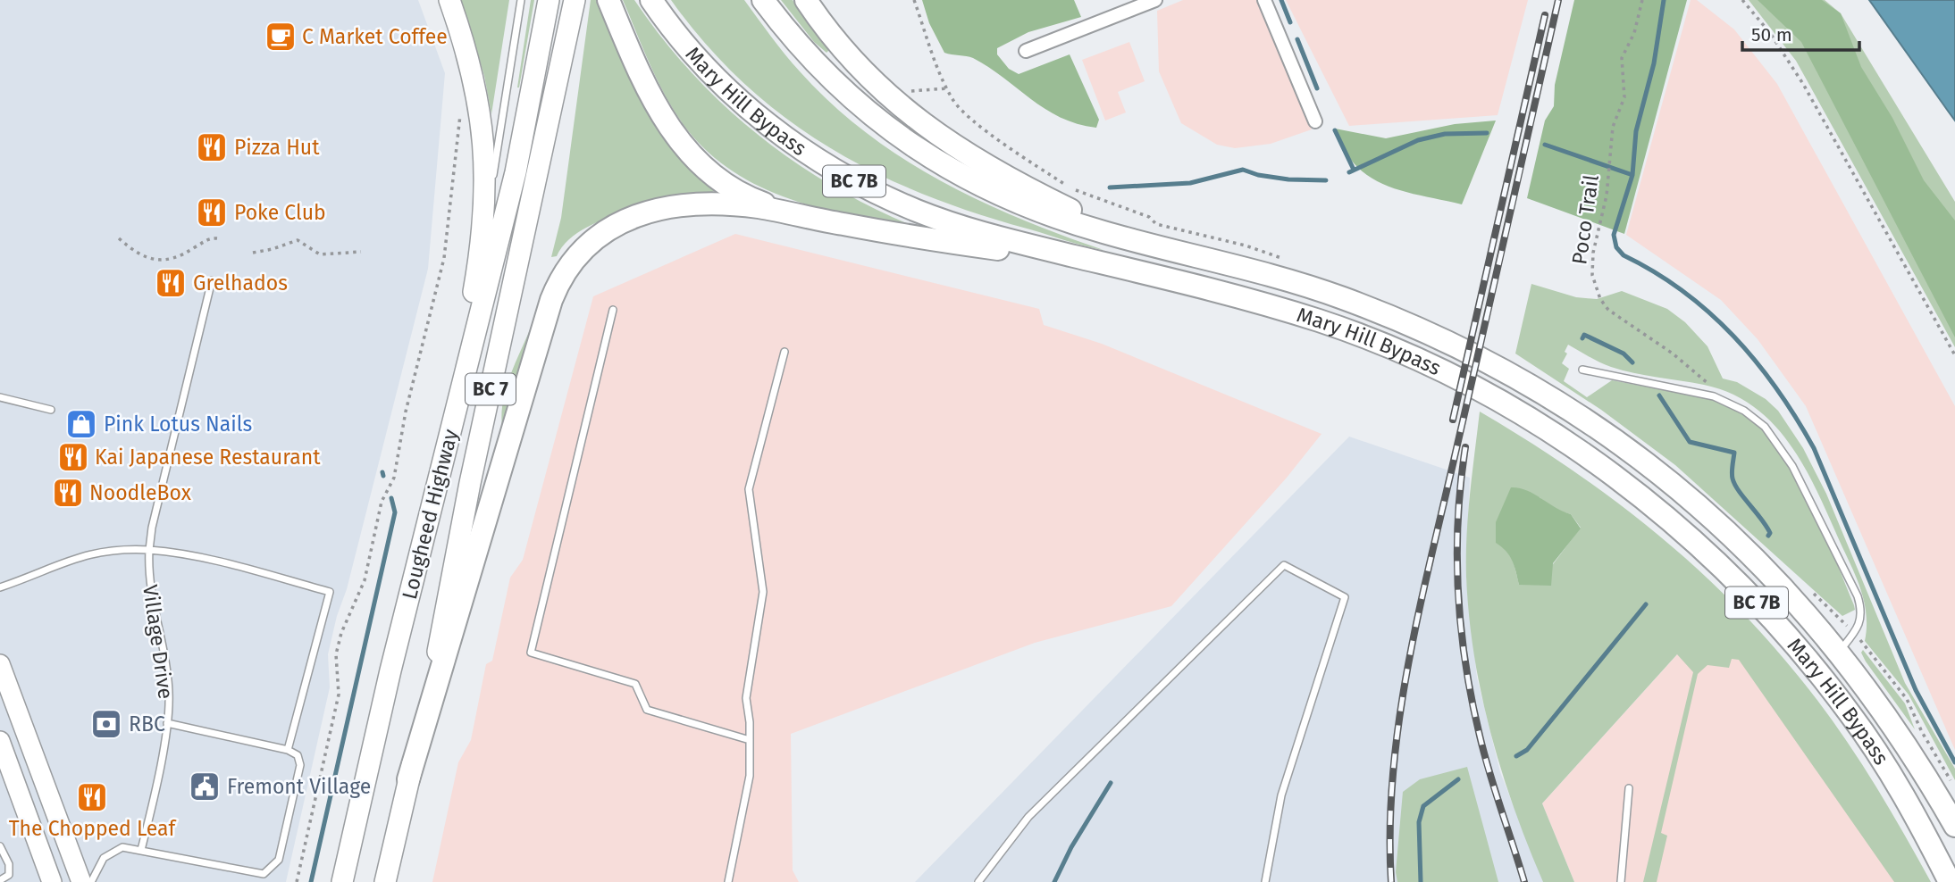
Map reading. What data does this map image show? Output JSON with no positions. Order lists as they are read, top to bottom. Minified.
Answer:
{"streets":{"highway":["Mary Hill Bypass","BC 7B"],"main road":["BC 7","Lougheed Highway"],"lane":["Village Drive"],"path":["Poco Trail"]},"places":{"cafe":["C Market Coffee"],"restaurant":["Pizza Hut","Poke Club","Grelhados","Kai Japanese Restaurant","NoodleBox","The Chopped Leaf"],"shop":["Pink Lotus Nails"],"bank":["RBC"],"public building":["Fremont Village"]},"scale_bar":"50 m"}
